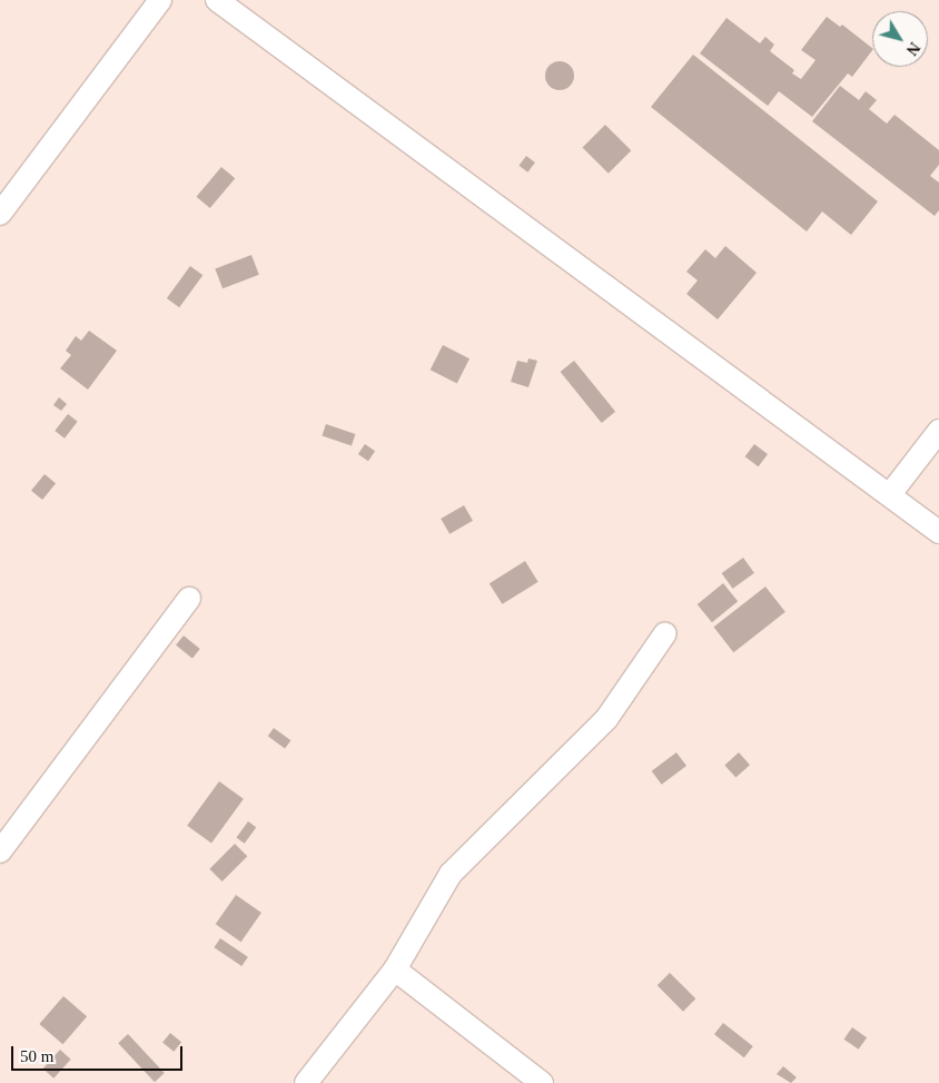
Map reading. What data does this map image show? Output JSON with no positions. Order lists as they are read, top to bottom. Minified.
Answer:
{"scale_bar":"50 m","north":"bottom right"}
